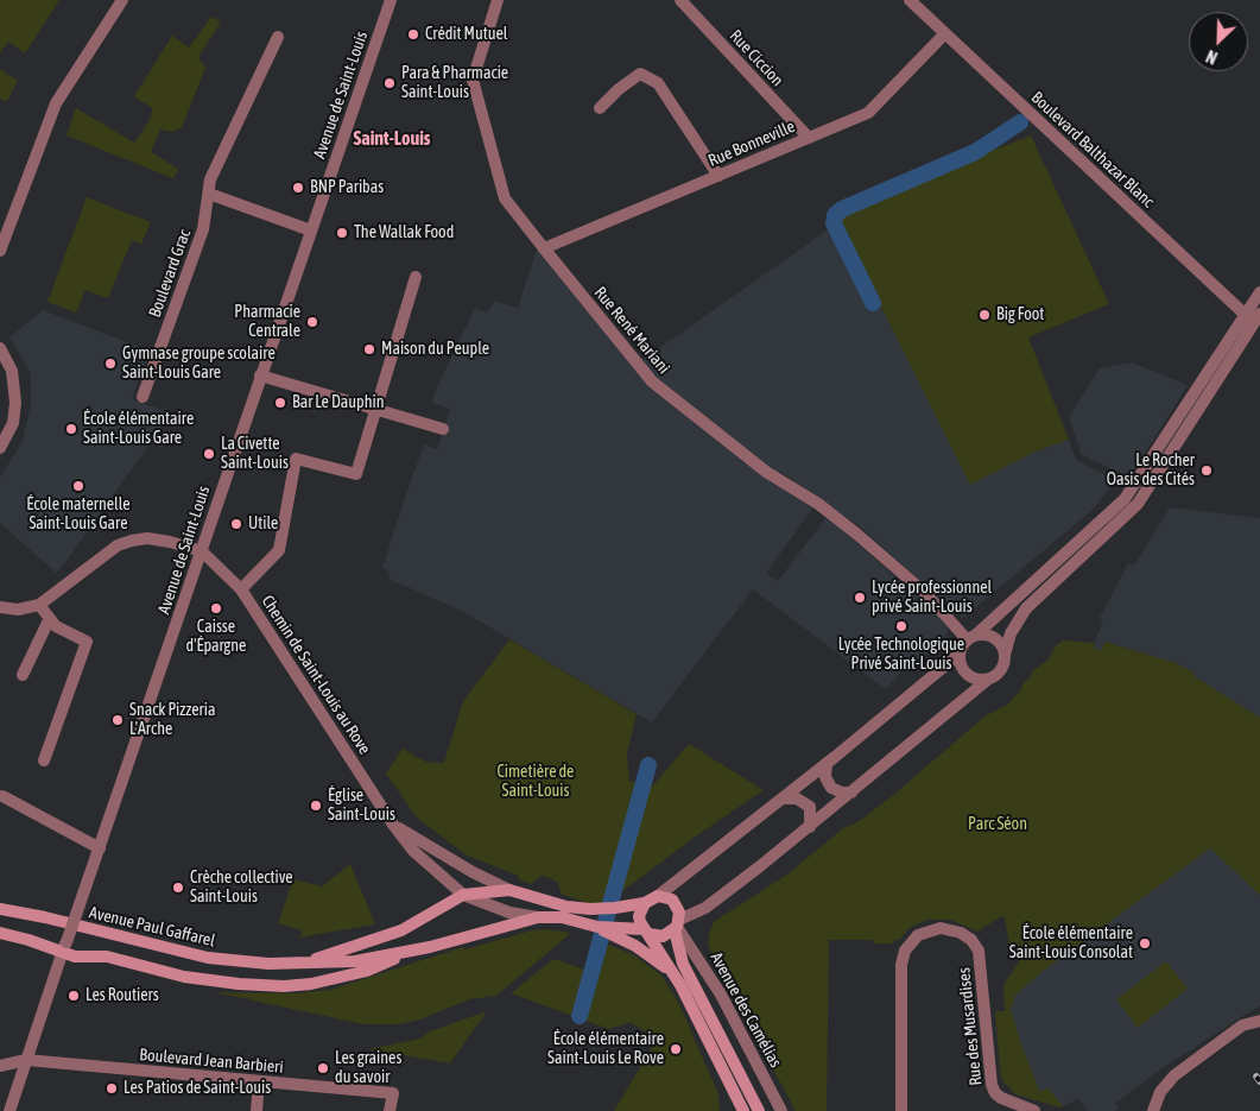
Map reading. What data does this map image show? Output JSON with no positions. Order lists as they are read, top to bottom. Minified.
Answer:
{"streets":{"main road":["Chemin de Saint-Louis au Rove","Avenue Paul Gaffarel"],"street":["Rue Ciccion","Avenue de Saint-Louis","Rue Bonneville","Boulevard Balthazar Blanc","Boulevard Grac","Rue René Mariani","Avenue des Camélias","Rue des Musardises","Boulevard Jean Barbieri"]},"crossings":[["Rue Ciccion","Rue Bonneville"],["Avenue de Saint-Louis","Chemin de Saint-Louis au Rove"],["Avenue de Saint-Louis","Boulevard Jean Barbieri"],["Rue Bonneville","Boulevard Balthazar Blanc"],["Rue Bonneville","Rue René Mariani"],["Chemin de Saint-Louis au Rove","Avenue Paul Gaffarel"],["Chemin de Saint-Louis au Rove","Avenue des Camélias"]],"districts":["Saint-Louis"],"parks":["Cimetière de Saint-Louis","Parc Séon"],"places":["Crédit Mutuel","Para & Pharmacie Saint-Louis","BNP Paribas","The Wallak Food","Big Foot","Pharmacie Centrale","Maison du Peuple","Gymnase groupe scolaire Saint-Louis Gare","Bar Le Dauphin","École élémentaire Saint-Louis Gare","La Civette Saint-Louis","Le Rocher Oasis des Cités","École maternelle Saint-Louis Gare","Utile","Lycée professionnel privé Saint-Louis","Caisse d'Épargne","Lycée Technologique Privé Saint-Louis","Snack Pizzeria L'Arche","Église Saint-Louis","Crèche collective Saint-Louis","École élémentaire Saint-Louis Consolat","Les Routiers","École élémentaire Saint-Louis Le Rove","Les graines du savoir","Les Patios de Saint-Louis"],"north":"bottom left"}
